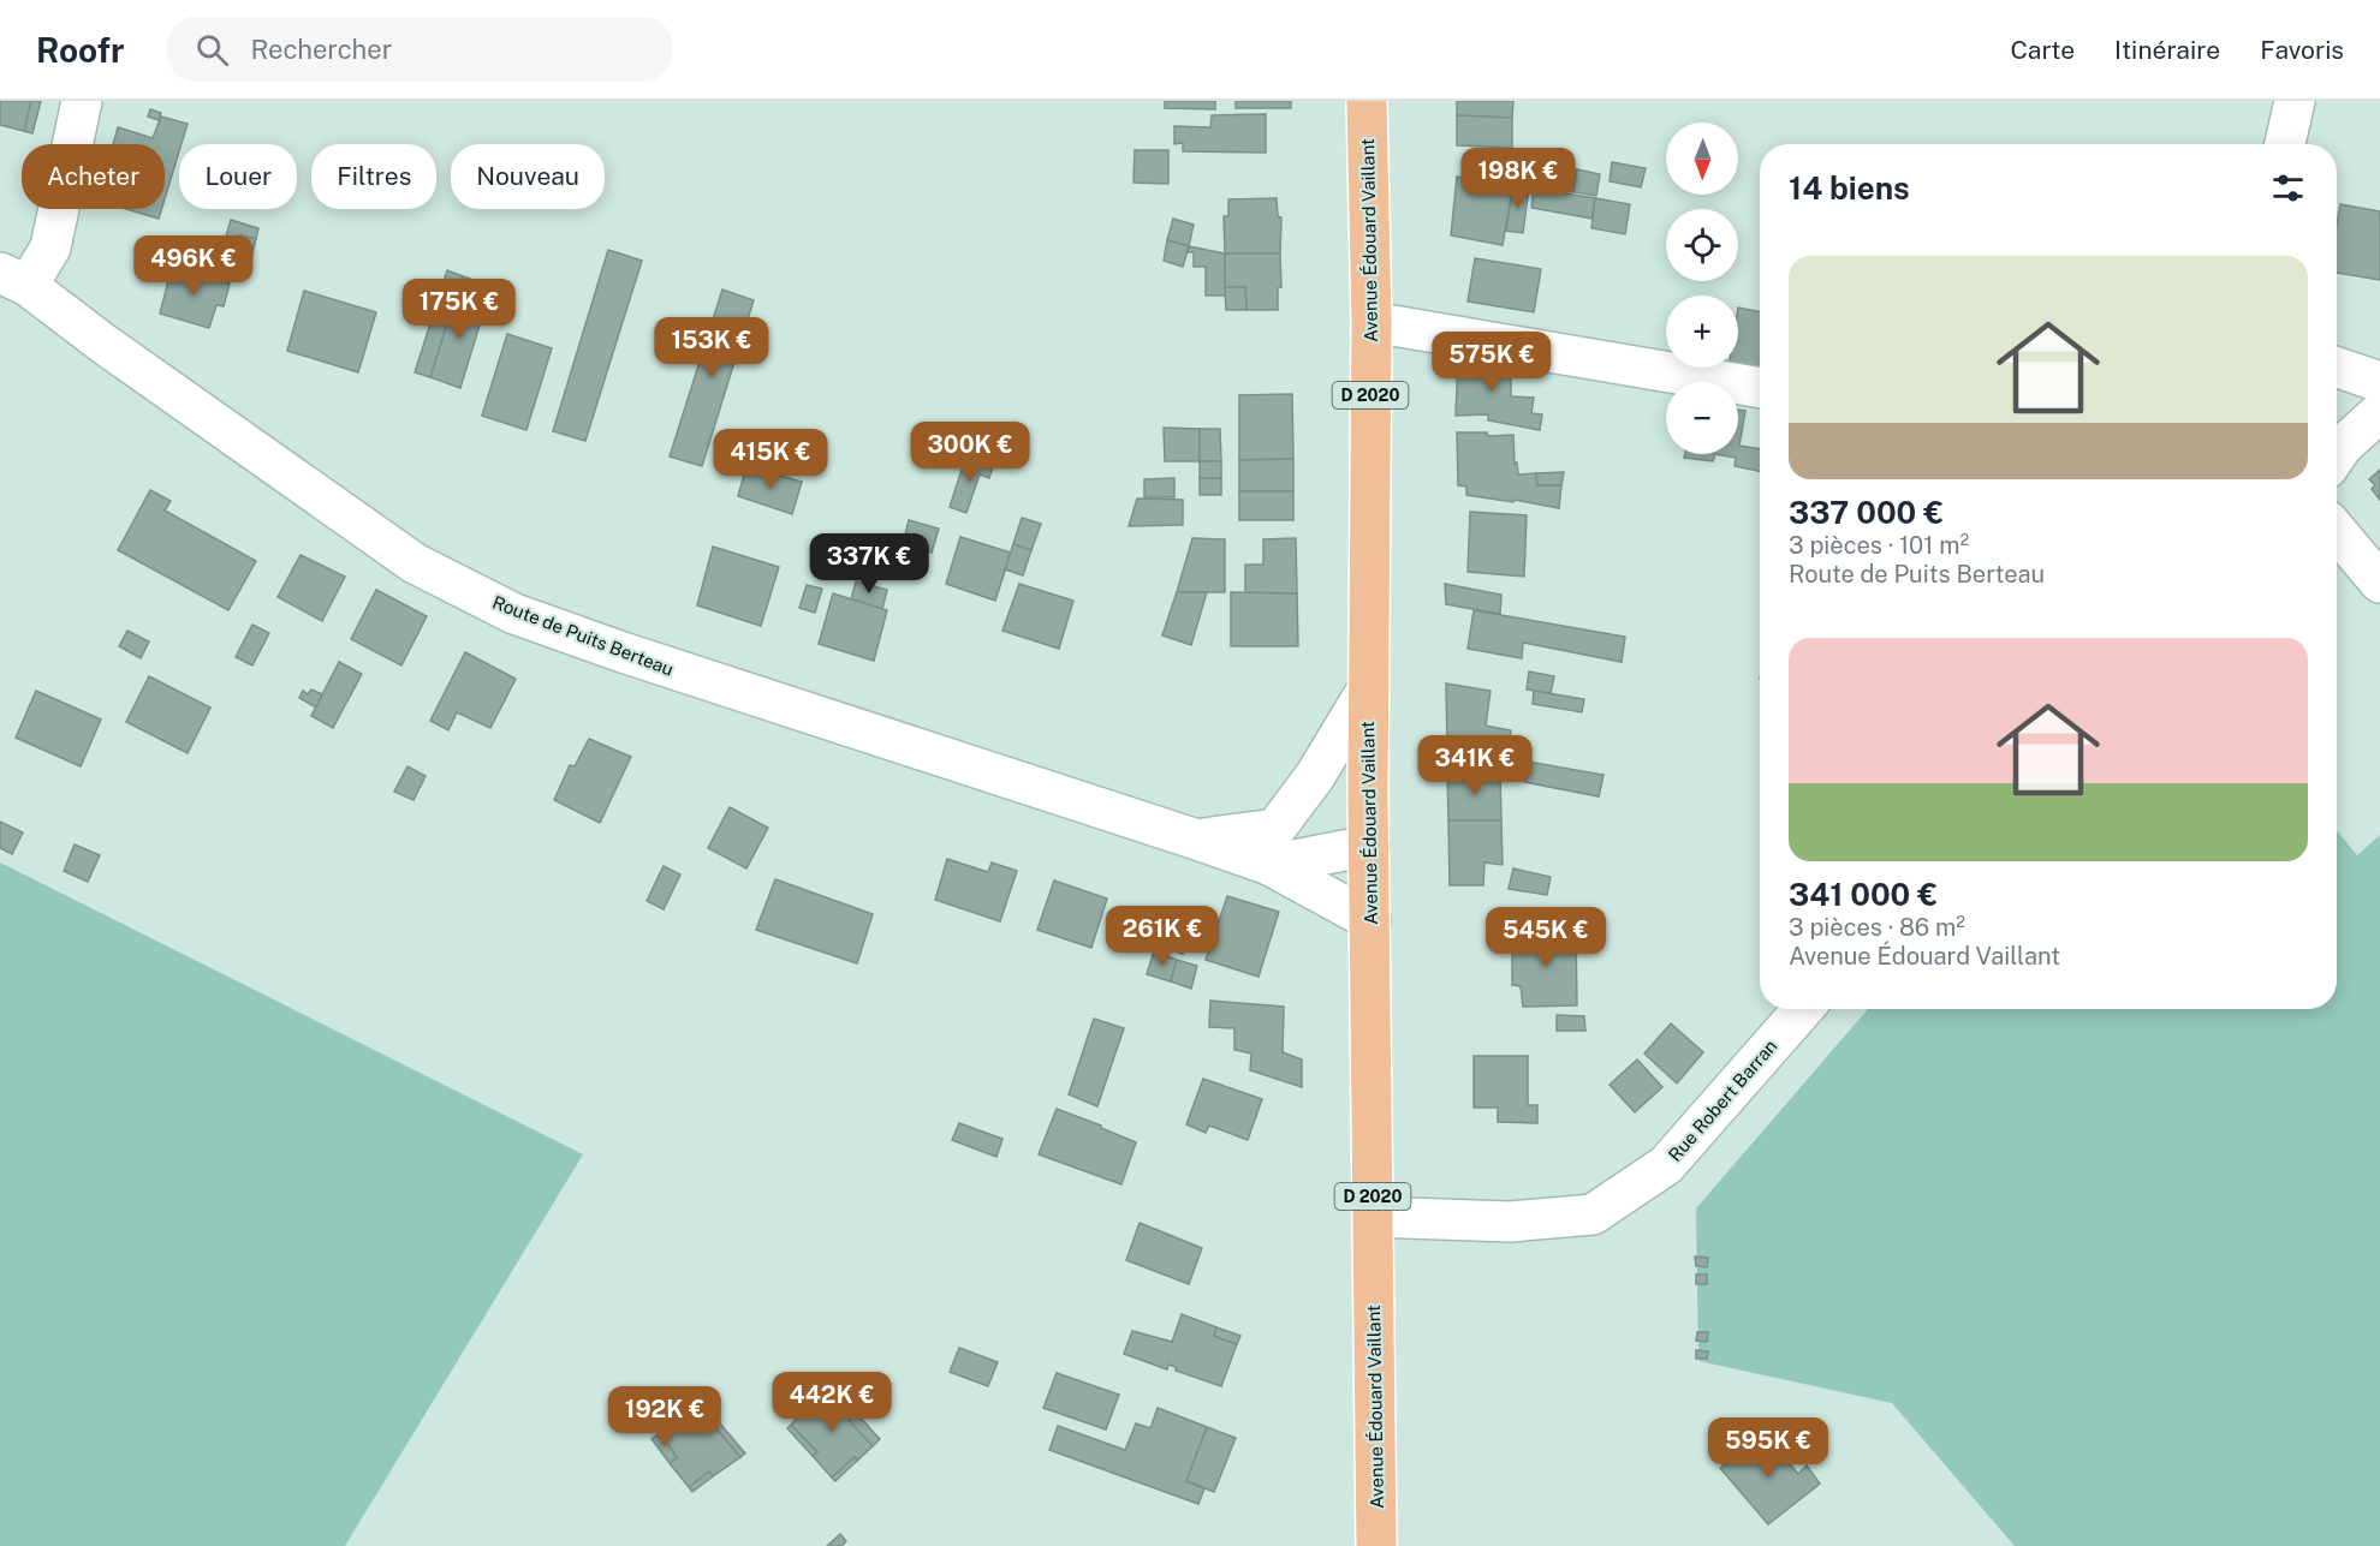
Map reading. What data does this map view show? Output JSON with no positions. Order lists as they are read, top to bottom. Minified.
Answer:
{"streets":{"main road":["Avenue Édouard Vaillant","D 2020"],"street":["Route de Puits Berteau","Rue Robert Barran"]},"crossings":[["Avenue Édouard Vaillant","Rue Robert Barran"]],"north":"bottom","page":{"header":"Roofr","search":"Rechercher","nav":["Carte","Itinéraire","Favoris"],"map_buttons":["+","−"],"chip":["Acheter","Louer","Filtres","Nouveau"],"heading":"14 biens","price":["198K €","496K €","175K €","153K €","575K €","300K €","415K €","337K €","341K €","261K €","545K €","442K €","192K €","595K €"],"list":[{"name":"337 000 €","note":"3 pièces · 101 m² · Route de Puits Berteau"},{"name":"341 000 €","note":"3 pièces · 86 m² · Avenue Édouard Vaillant"}]}}
